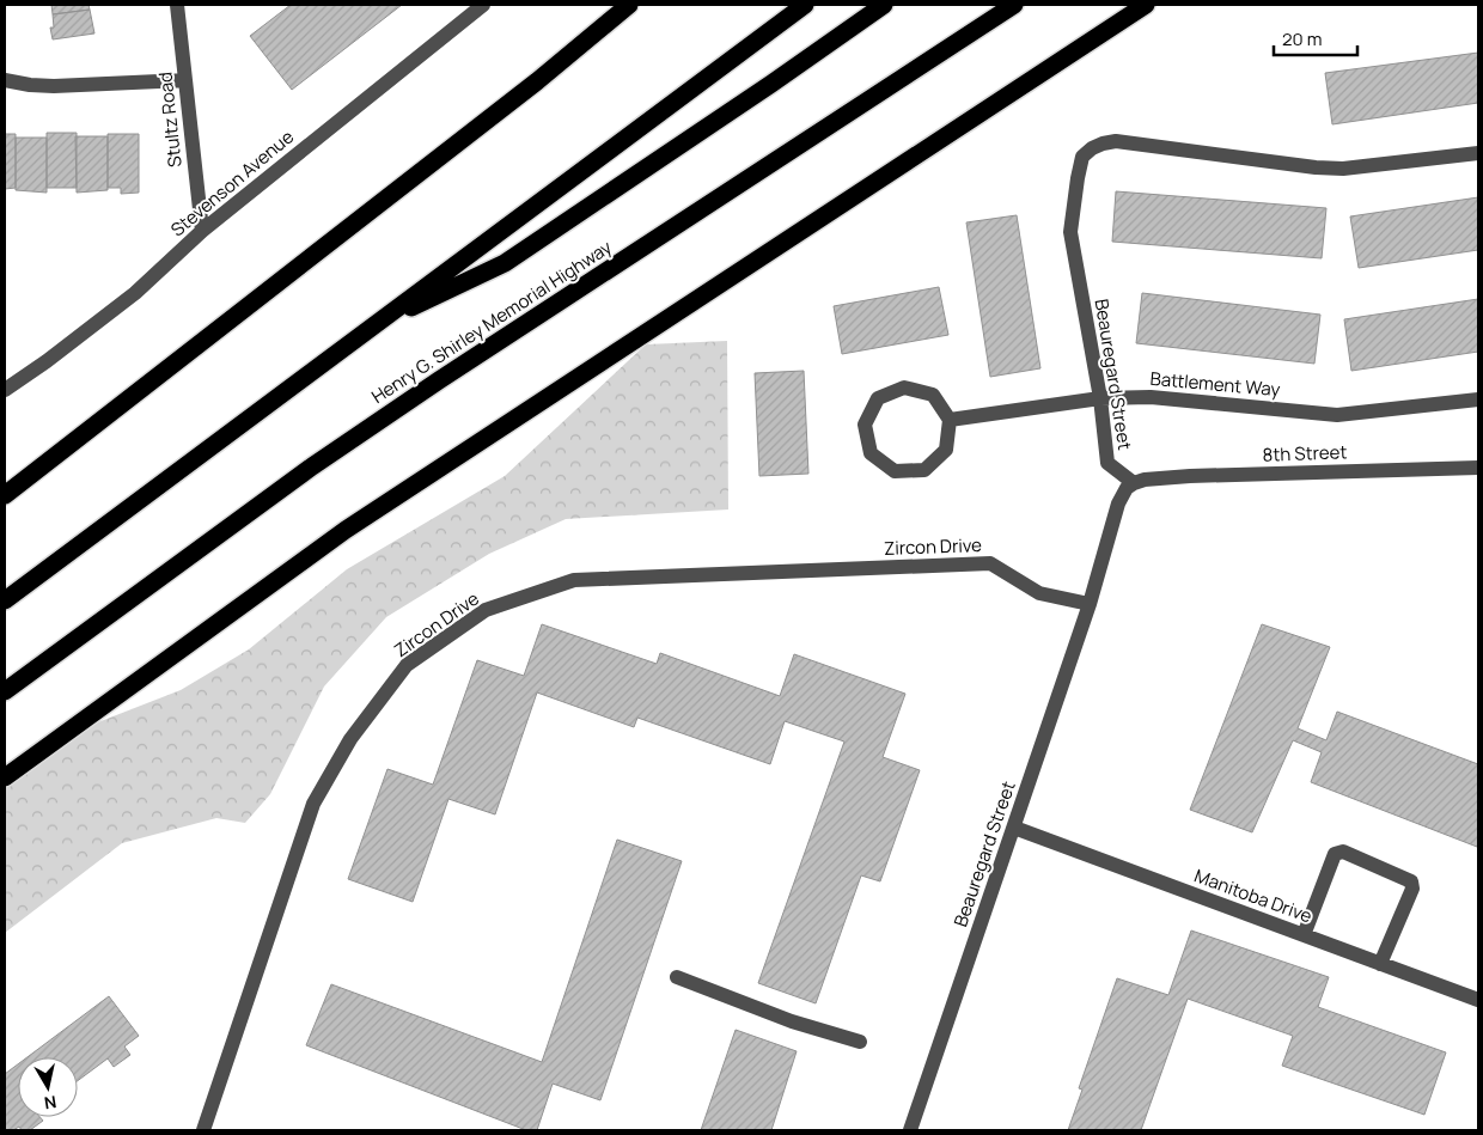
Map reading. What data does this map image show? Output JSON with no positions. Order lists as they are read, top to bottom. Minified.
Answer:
{"streets":{"highway":["Henry G. Shirley Memorial Highway"],"street":["Stultz Road","Stevenson Avenue","Beauregard Street","Battlement Way","8th Street","Zircon Drive","Manitoba Drive"]},"crossings":[["Stultz Road","Stevenson Avenue"],["Beauregard Street","Battlement Way"],["Beauregard Street","8th Street"],["Beauregard Street","Zircon Drive"],["Beauregard Street","Manitoba Drive"]],"scale_bar":"20 m","north":"bottom"}
